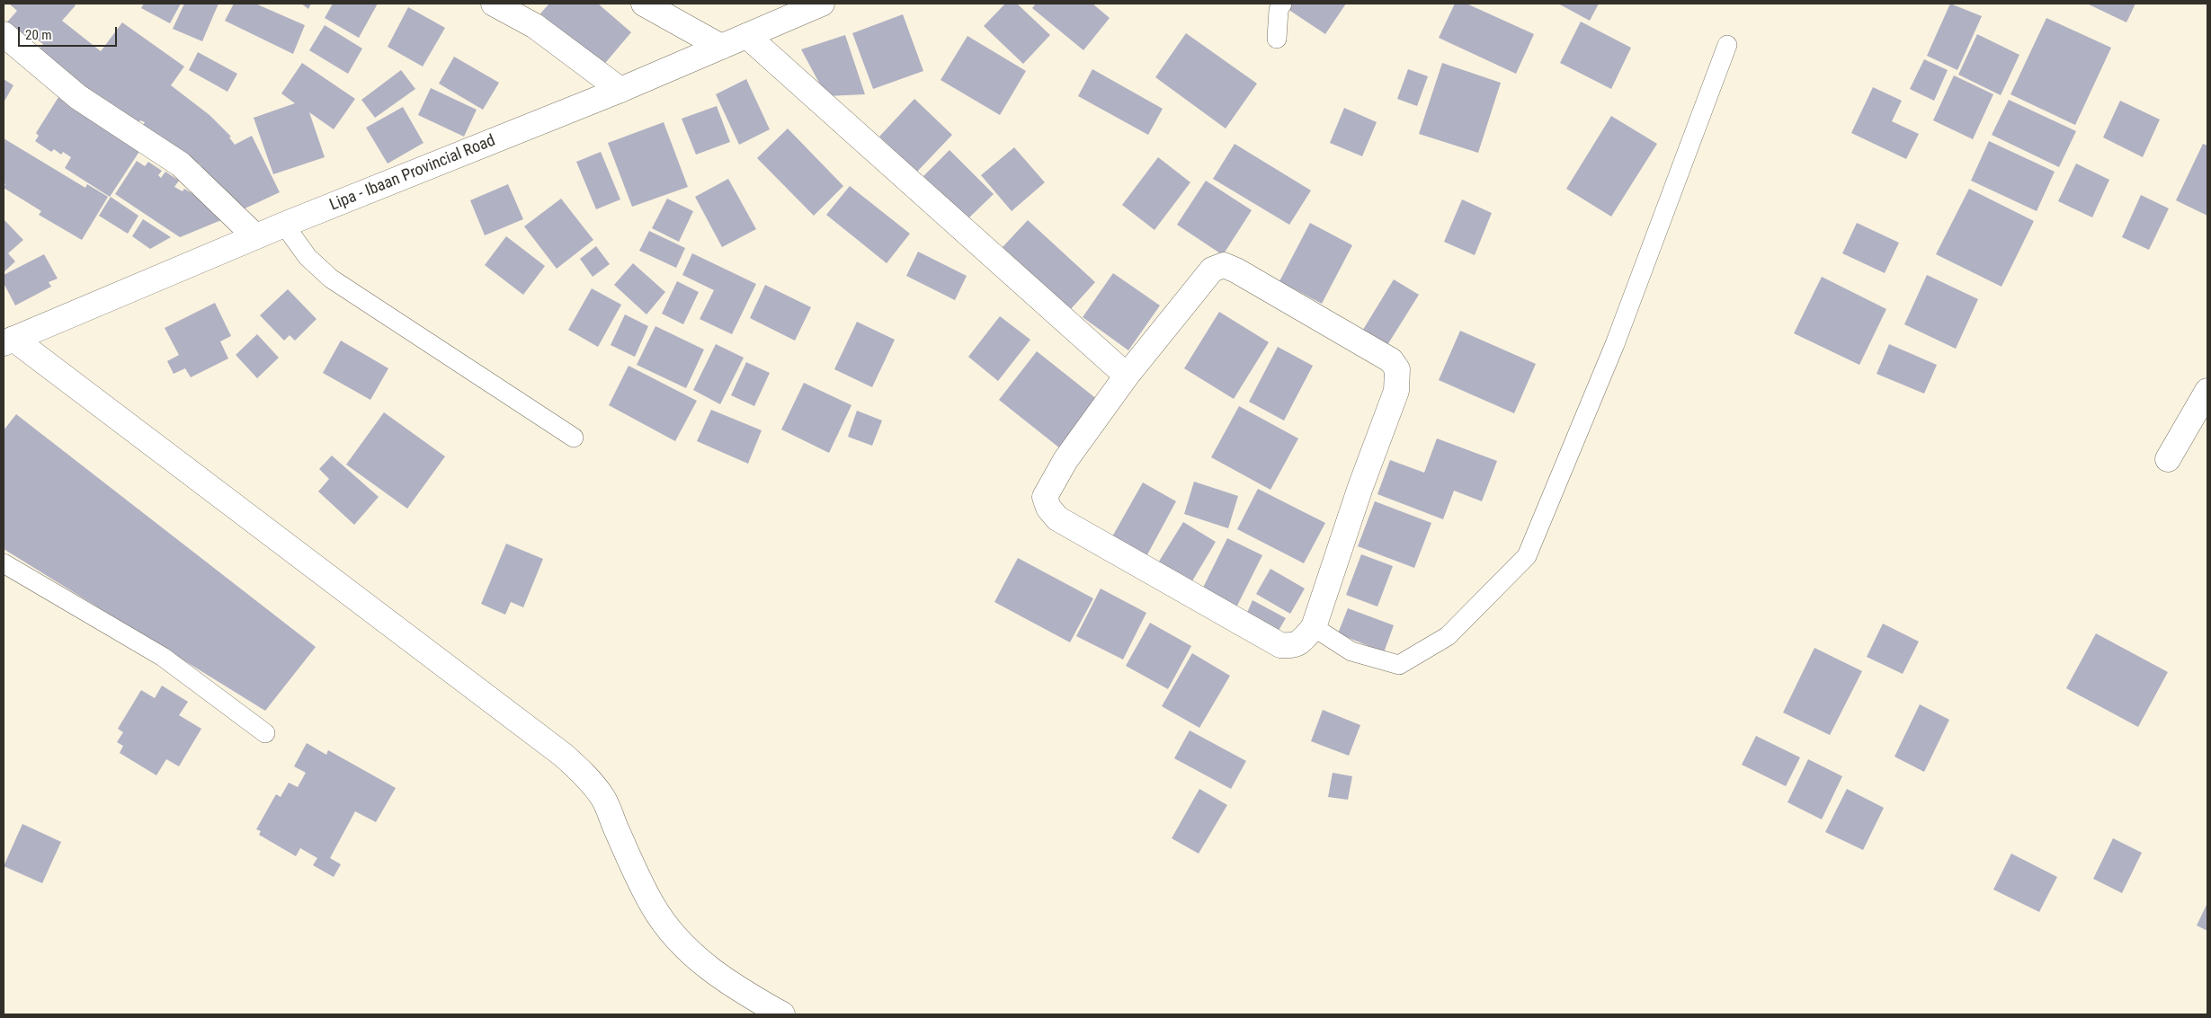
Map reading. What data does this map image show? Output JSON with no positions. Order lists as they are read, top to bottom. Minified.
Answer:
{"streets":{"street":["Lipa - Ibaan Provincial Road"]},"scale_bar":"20 m"}
